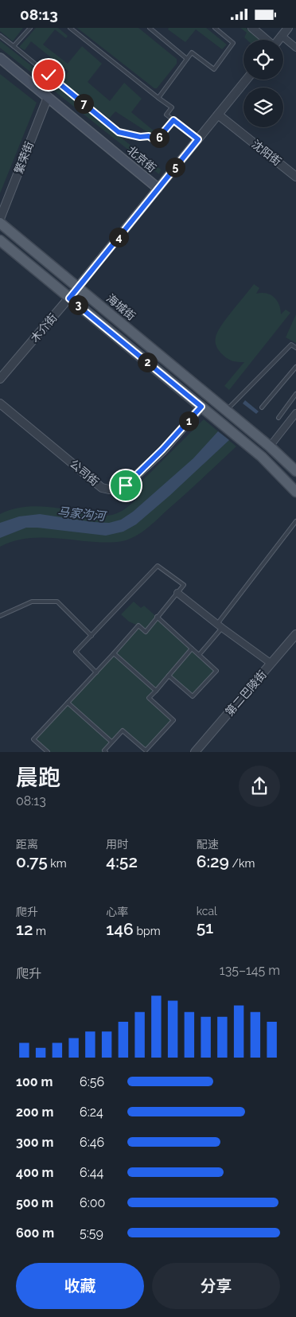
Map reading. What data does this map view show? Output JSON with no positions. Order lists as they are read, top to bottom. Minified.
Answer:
{"streets":{"main road":["北京街","海城街"],"street":["沈阳街","繁荣街","木介街","公司街","第二巴陵街"]},"crossings":[["沈阳街","木介街"],["繁荣街","北京街"],["北京街","木介街"],["海城街","木介街"]],"water":["马家沟河"],"page":{"status":"08:13","pins":["7","6","5","4","3","2","1"],"heading":["晨跑","08:13"],"stats":[["距离","0.75 km"],["用时","4:52"],["配速","6:29 /km"],["爬升","12 m"],["心率","146 bpm"],["kcal","51"]],"chart":["爬升","135–145 m"],"list":[{"name":"100 m","note":"6:56"},{"name":"200 m","note":"6:24"},{"name":"300 m","note":"6:46"},{"name":"400 m","note":"6:44"},{"name":"500 m","note":"6:00"},{"name":"600 m","note":"5:59"}],"buttons":["收藏","分享"]}}
